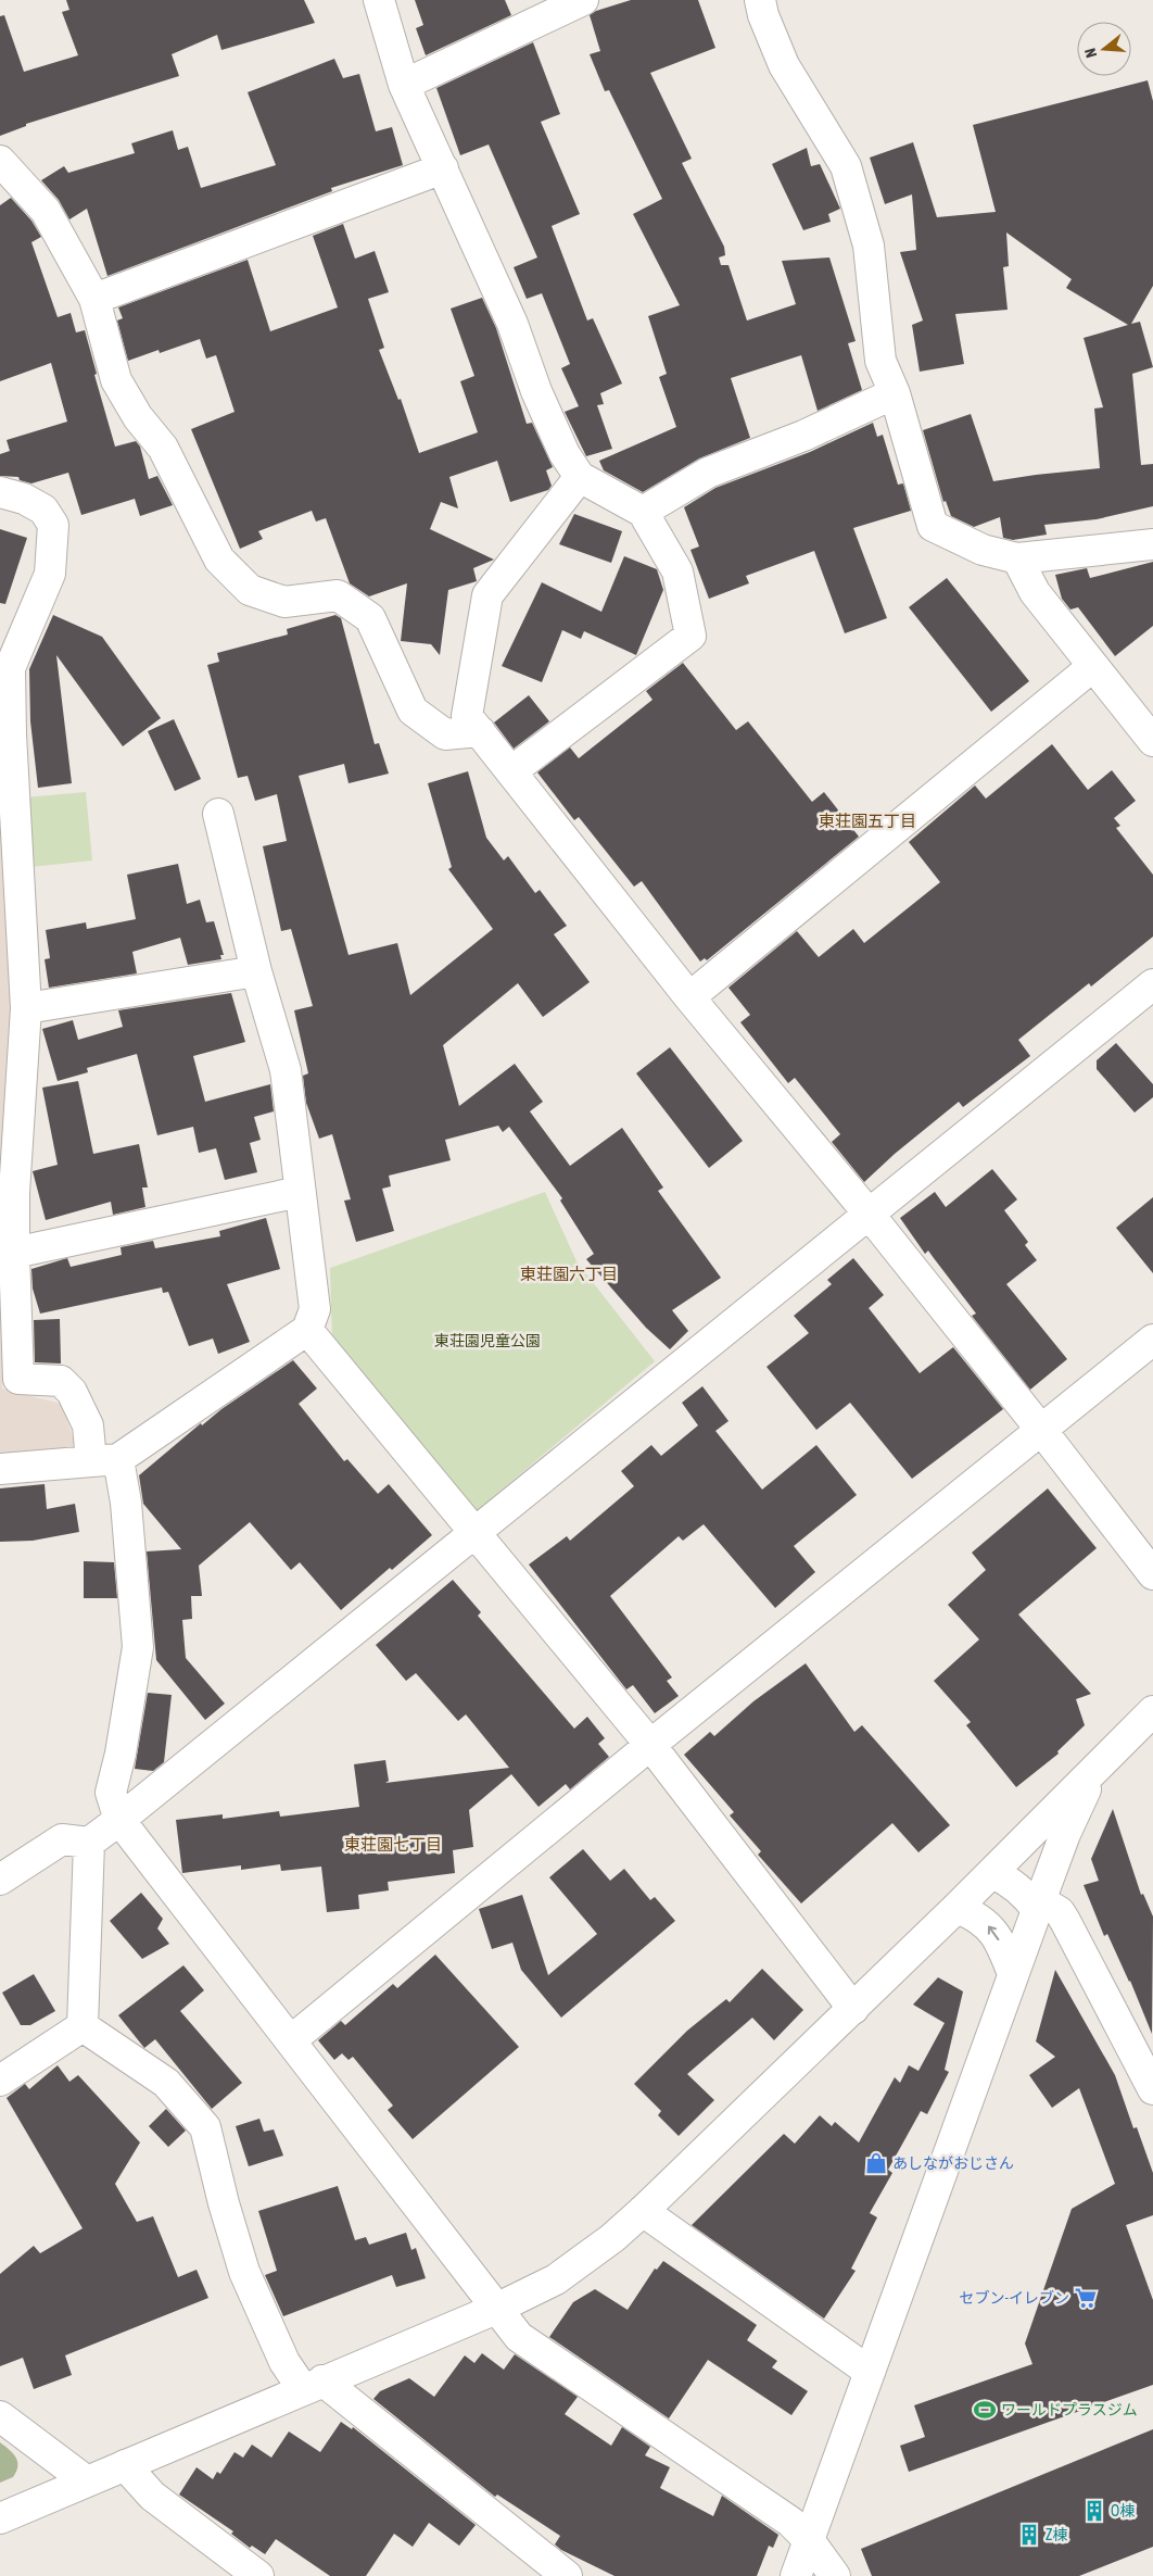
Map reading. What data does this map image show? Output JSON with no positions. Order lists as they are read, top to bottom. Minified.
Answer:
{"districts":["東荘園五丁目","東荘園六丁目","東荘園七丁目"],"parks":["東荘園児童公園"],"places":{"shop":["あしながおじさん"],"supermarket":["セブン-イレブン"],"sports":["ワールドプラスジム"],"building":["O棟","Z棟"]},"north":"left"}
